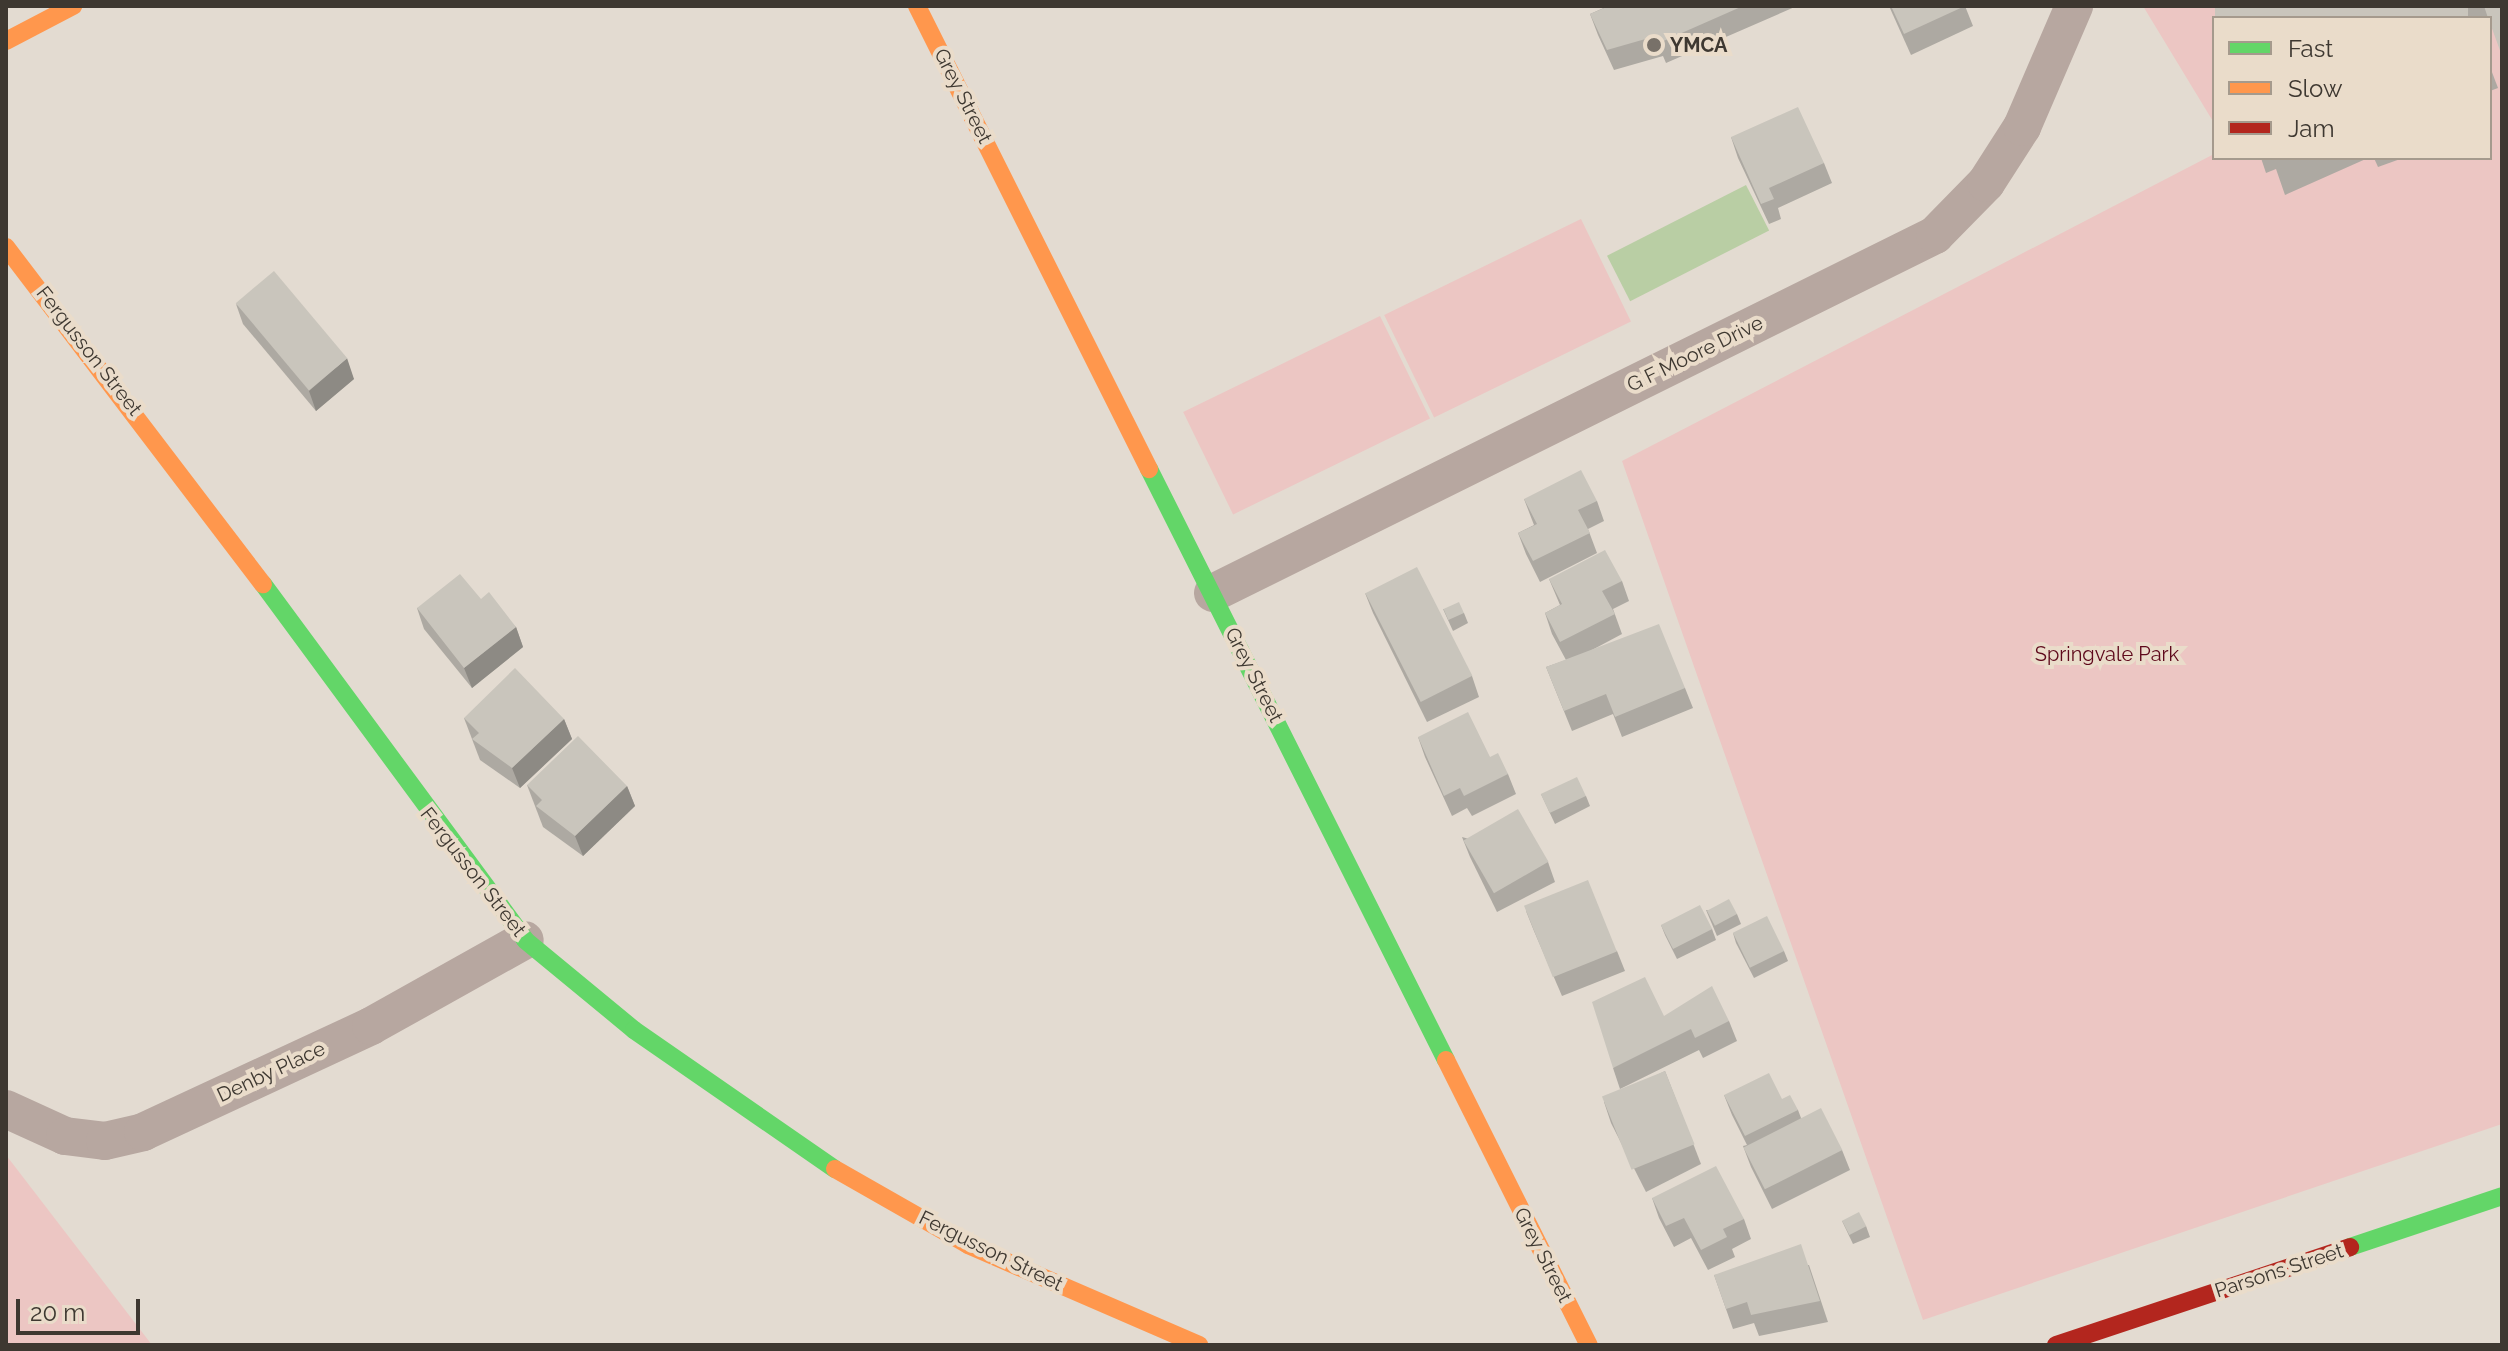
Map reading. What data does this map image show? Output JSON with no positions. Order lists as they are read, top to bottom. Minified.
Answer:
{"streets":{"main road":["Grey Street","Fergusson Street","Parsons Street"],"street":["G F Moore Drive","Denby Place"]},"crossings":[["Grey Street","G F Moore Drive"],["Fergusson Street","Denby Place"]],"parks":["Springvale Park"],"places":["YMCA"],"legend":["Fast","Slow","Jam"],"scale_bar":"20 m"}
